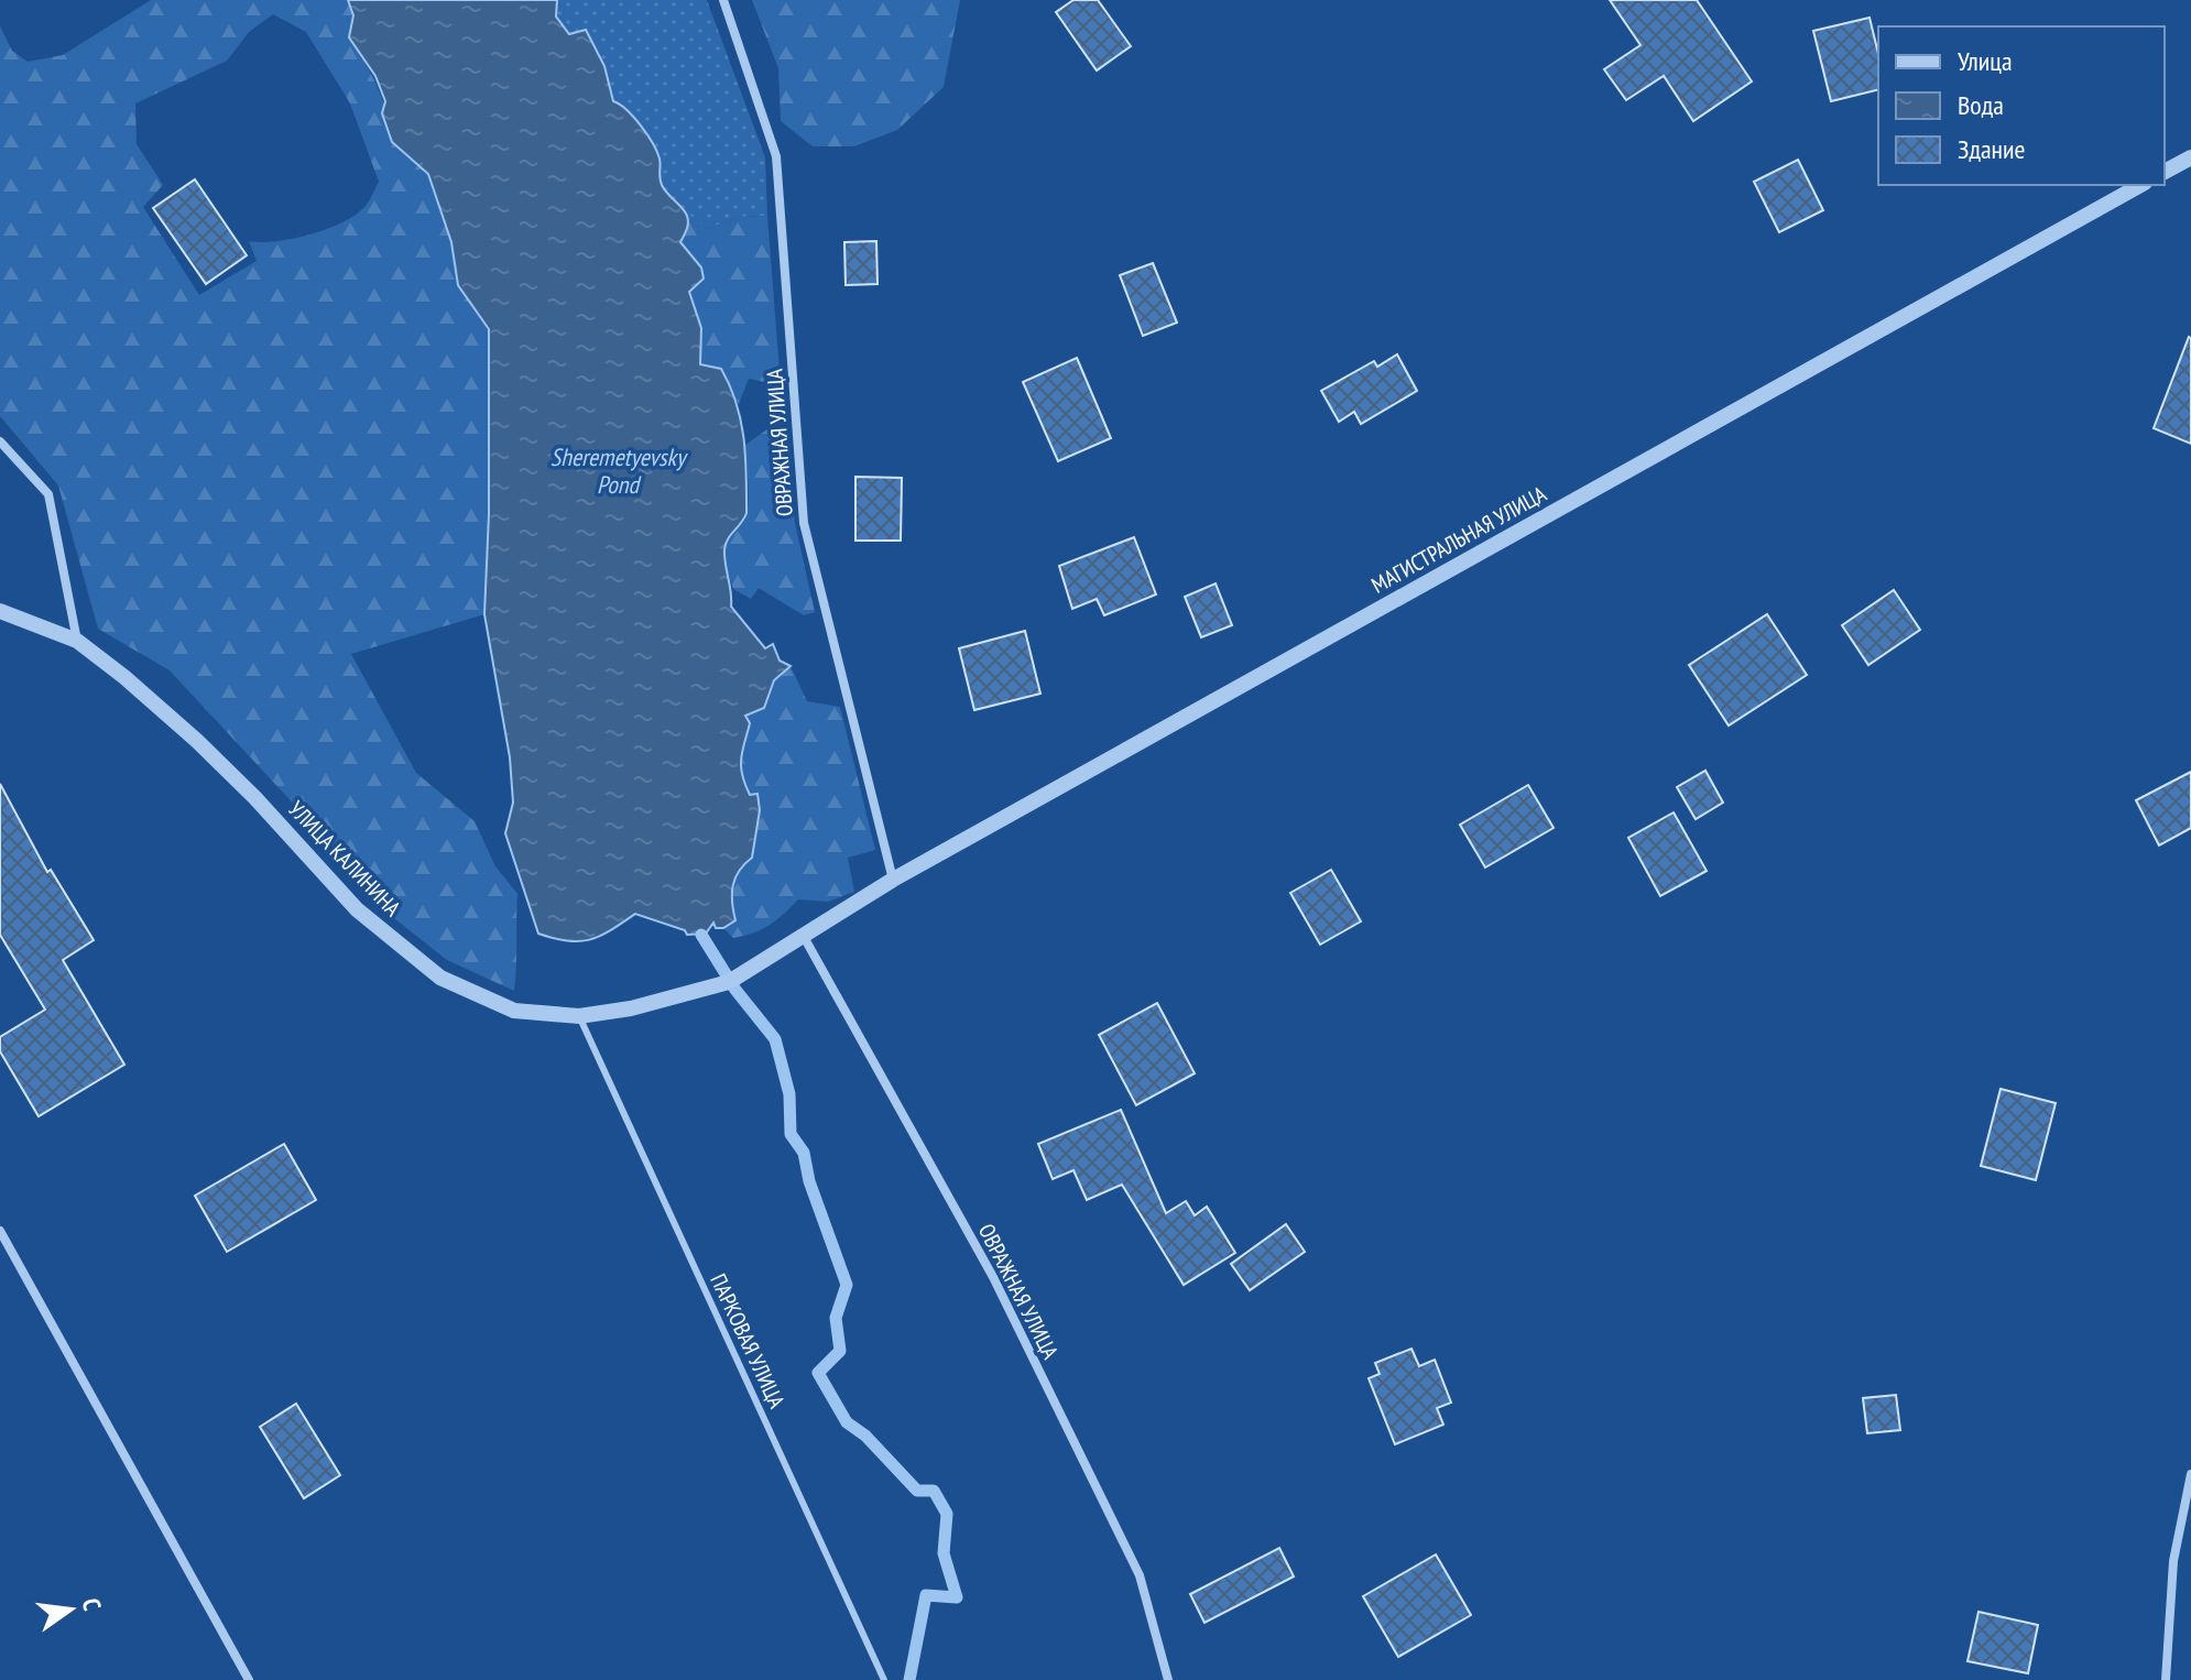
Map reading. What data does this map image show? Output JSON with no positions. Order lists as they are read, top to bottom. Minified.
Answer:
{"streets":{"street":["ОВРАЖНАЯ УЛИЦА","МАГИСТРАЛЬНАЯ УЛИЦА","УЛИЦА КАЛИНИНА"],"lane":["ПАРКОВАЯ УЛИЦА"]},"crossings":[["ОВРАЖНАЯ УЛИЦА","МАГИСТРАЛЬНАЯ УЛИЦА"],["ОВРАЖНАЯ УЛИЦА","УЛИЦА КАЛИНИНА"],["МАГИСТРАЛЬНАЯ УЛИЦА","УЛИЦА КАЛИНИНА"],["УЛИЦА КАЛИНИНА","ПАРКОВАЯ УЛИЦА"]],"water":["Sheremetyevsky Pond"],"legend":["Улица","Вода","Здание"],"north":"right"}
